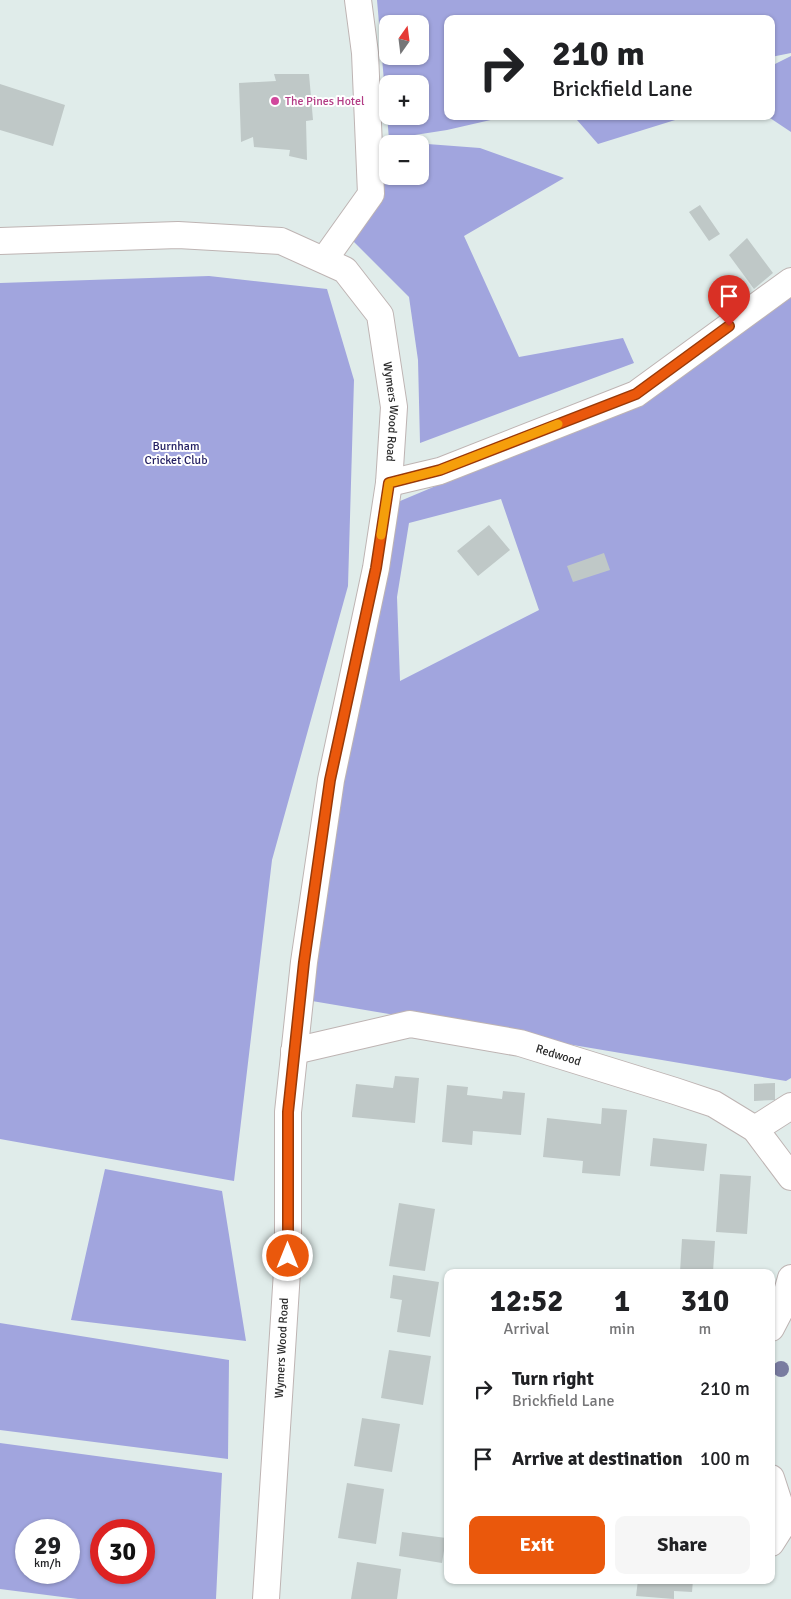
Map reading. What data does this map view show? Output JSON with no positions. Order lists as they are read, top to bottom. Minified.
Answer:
{"streets":{"street":["Wymers Wood Road","Redwood"]},"crossings":[["Wymers Wood Road","Redwood"]],"parks":["Burnham Cricket Club"],"places":["The Pines Hotel"],"north":"top","page":{"map_buttons":["+","−"],"turn":["210 m","Brickfield Lane"],"eta":["12:52","Arrival","1","min","310","m"],"list":[{"name":"Turn right","note":"Brickfield Lane","value":"210 m"},{"name":"Arrive at destination","value":"100 m"}],"buttons":["Exit","Share"],"speed":"29 km/h","limit":"30"}}
